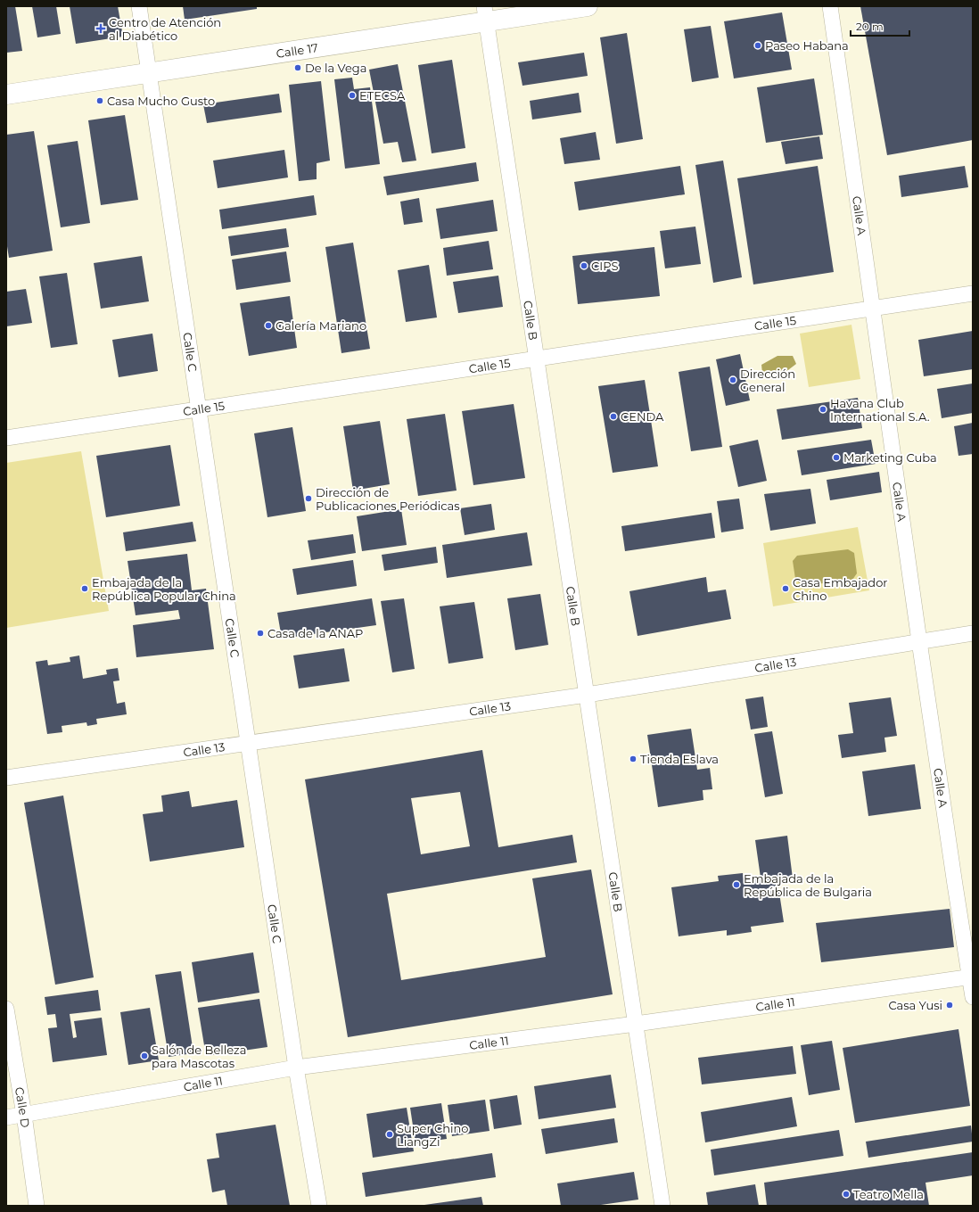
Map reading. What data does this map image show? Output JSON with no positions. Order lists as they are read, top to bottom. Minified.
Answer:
{"streets":{"street":["Calle 17","Calle A","Calle B","Calle 15","Calle C","Calle 13","Calle 11","Calle D"]},"crossings":[["Calle 17","Calle B"],["Calle 17","Calle C"],["Calle A","Calle 15"],["Calle A","Calle 13"],["Calle A","Calle 11"],["Calle B","Calle 15"],["Calle B","Calle 13"],["Calle B","Calle 11"],["Calle 15","Calle C"],["Calle C","Calle 13"],["Calle C","Calle 11"],["Calle 11","Calle D"]],"places":{"health":["Centro de Atención al Diabético"],"other":["Paseo Habana","De la Vega","ETECSA","Casa Mucho Gusto","CIPS","Galería Mariano","Dirección General","Havana Club International S.A.","CENDA","Marketing Cuba","Dirección de Publicaciones Periódicas","Embajada de la República Popular China","Casa Embajador Chino","Casa de la ANAP","Tienda Eslava","Embajada de la República de Bulgaria","Casa Yusi","Salón de Belleza para Mascotas","Super Chino LiangZi","Teatro Mella"]},"scale_bar":"20 m"}
